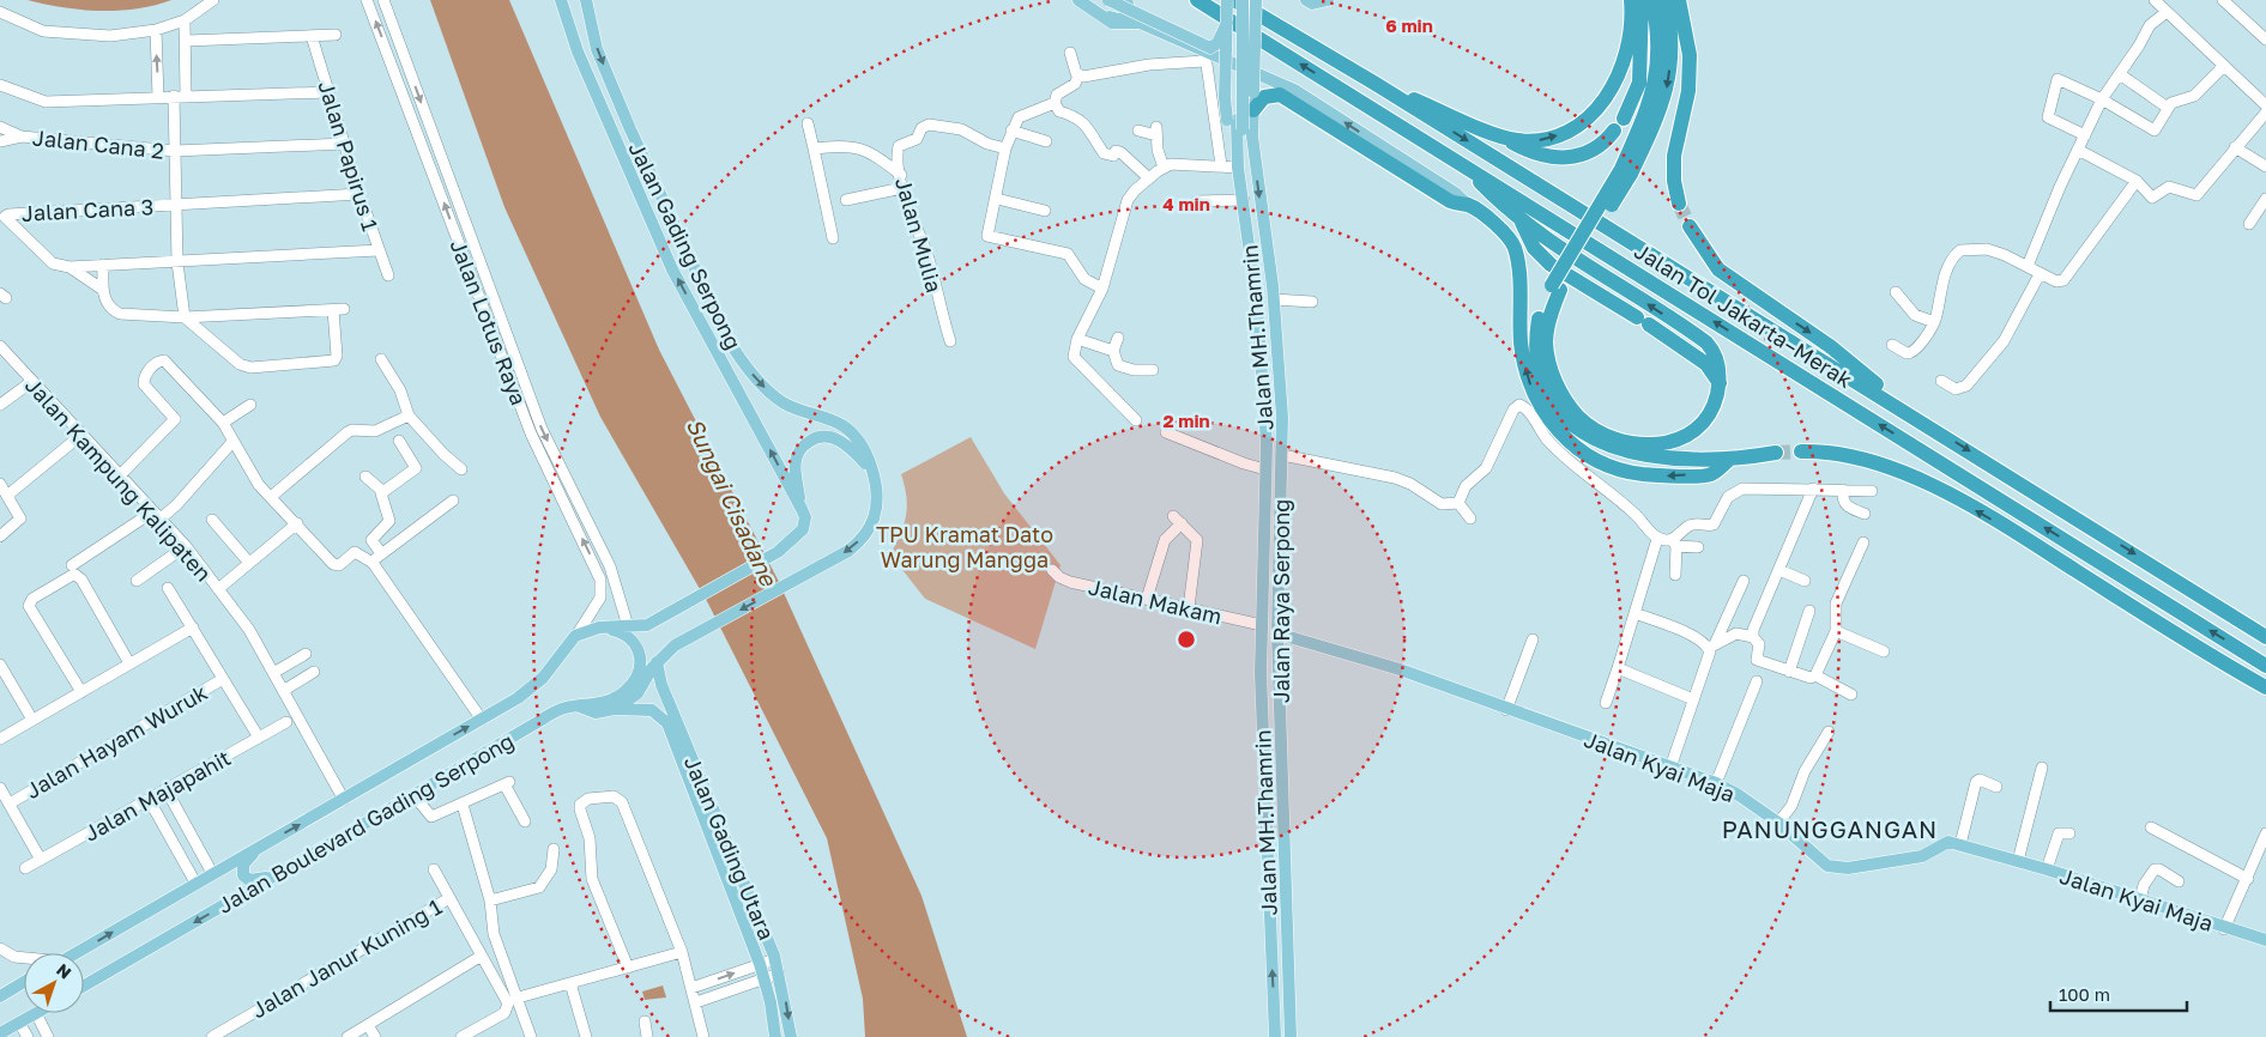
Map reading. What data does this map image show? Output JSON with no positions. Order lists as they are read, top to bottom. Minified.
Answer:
{"streets":{"highway":["Jalan Tol Jakarta–Merak"],"main road":["Jalan Gading Serpong","Jalan MH.Thamrin","Jalan Raya Serpong","Jalan Kyai Maja","Jalan Boulevard Gading Serpong","Jalan Gading Utara"],"street":["Jalan Cana 2","Jalan Papirus 1","Jalan Cana 3","Jalan Mulia","Jalan Lotus Raya","Jalan Kampung Kalipaten","Jalan Makam","Jalan Hayam Wuruk","Jalan Majapahit","Jalan Janur Kuning 1"]},"crossings":[["Jalan Cana 2","Jalan Papirus 1"],["Jalan Gading Serpong","Jalan Gading Utara"],["Jalan MH.Thamrin","Jalan Makam"],["Jalan Kampung Kalipaten","Jalan Boulevard Gading Serpong"],["Jalan Raya Serpong","Jalan Kyai Maja"],["Jalan Boulevard Gading Serpong","Jalan Gading Utara"]],"districts":["PANUNGGANGAN"],"water":["Sungai Cisadane"],"parks":["TPU Kramat Dato Warung Mangga"],"scale_bar":"100 m","north":"top right","rings":["6 min","4 min","2 min"]}
